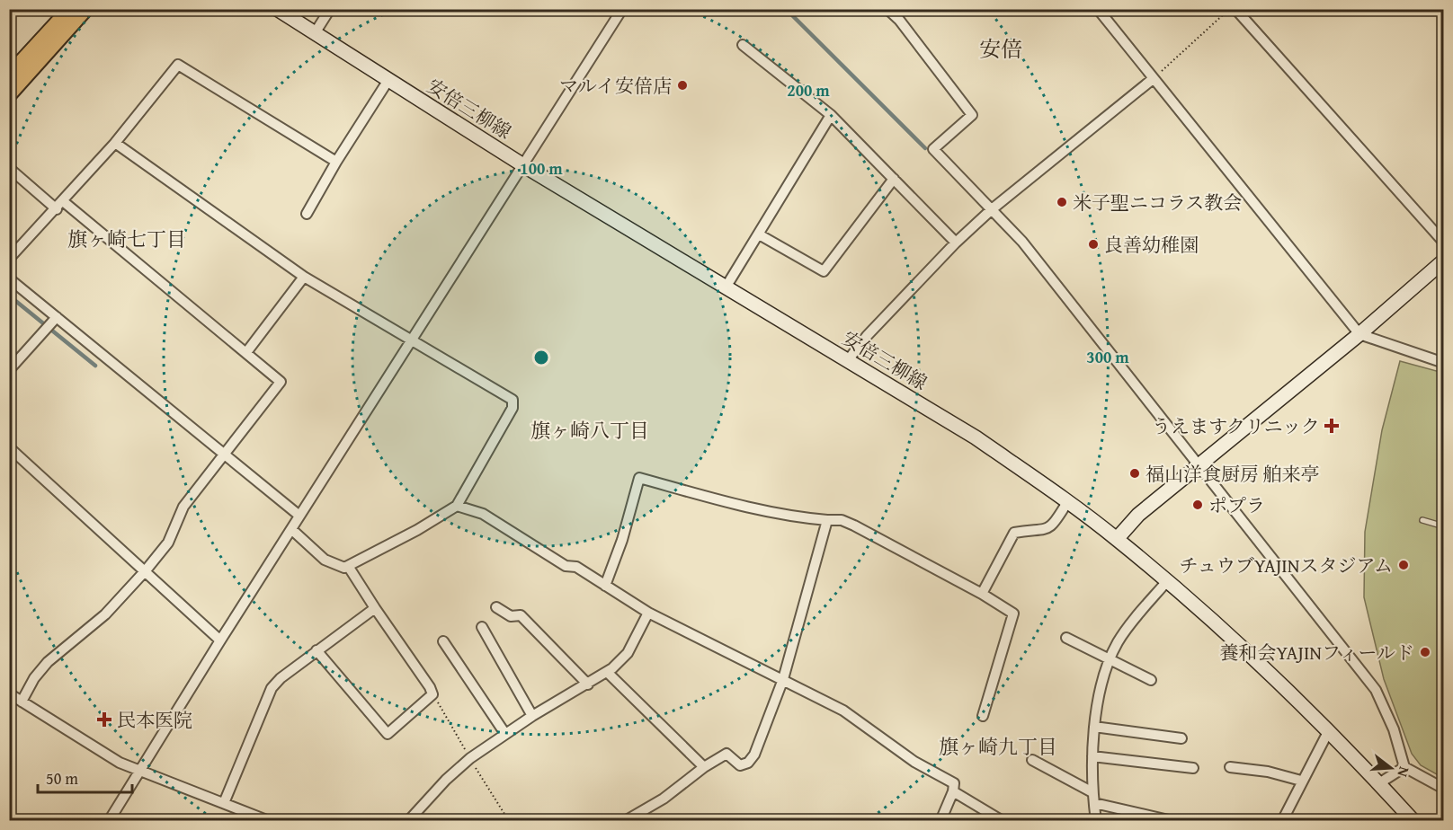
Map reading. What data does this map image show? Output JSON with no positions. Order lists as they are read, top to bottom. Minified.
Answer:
{"streets":{"street":["安倍三柳線"]},"districts":["安倍","旗ヶ崎七丁目","旗ヶ崎八丁目","旗ヶ崎九丁目"],"places":{"other":["マルイ安倍店","米子聖ニコラス教会","良善幼稚園","福山洋食厨房 舶来亭","ポプラ","チュウブYAJINスタジアム","養和会YAJINフィールド"],"health":["うえますクリニック","民本医院"]},"scale_bar":"50 m","north":"right","rings":["200 m","100 m","300 m"]}
